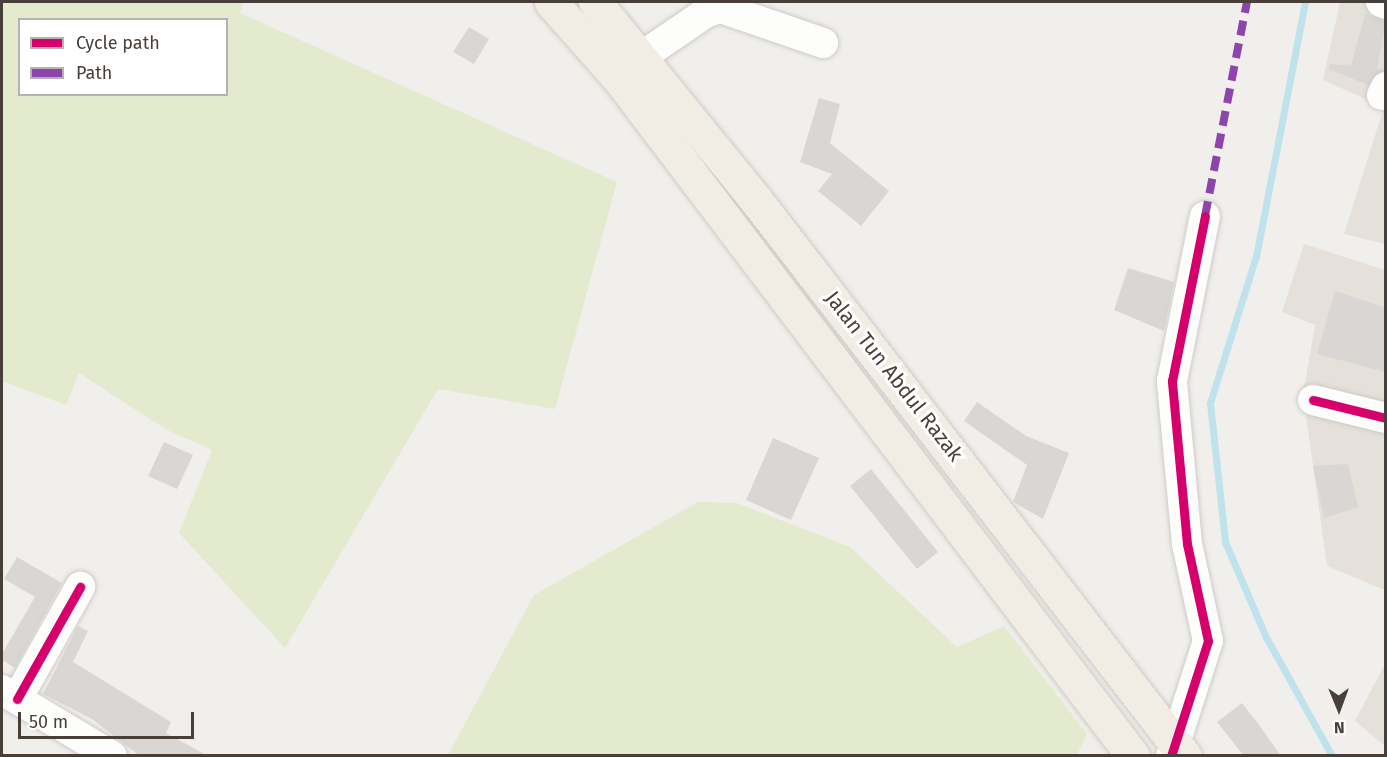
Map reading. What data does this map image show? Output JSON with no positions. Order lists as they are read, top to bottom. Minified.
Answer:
{"streets":{"main road":["Jalan Tun Abdul Razak"]},"legend":["Cycle path","Path"],"scale_bar":"50 m","north":"bottom"}
